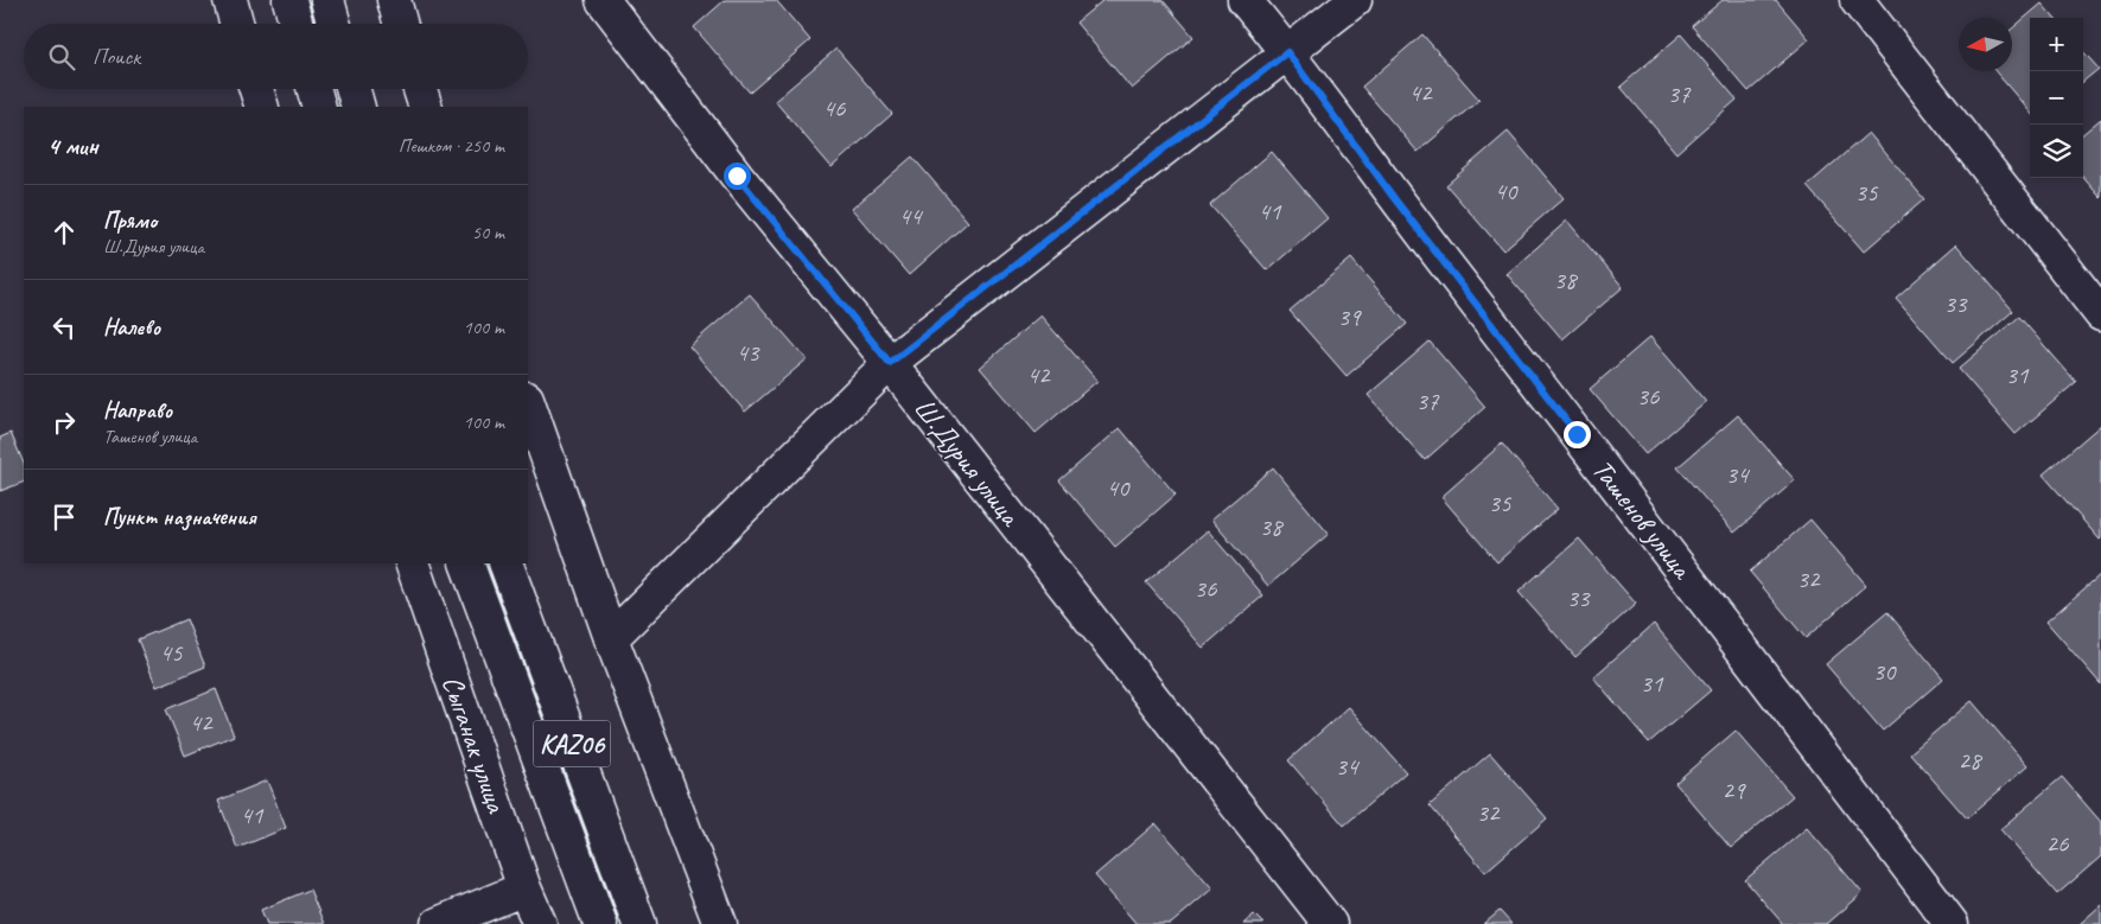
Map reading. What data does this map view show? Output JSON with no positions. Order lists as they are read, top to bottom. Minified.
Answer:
{"streets":{"main road":["Ш.Дурия улица","Ташенов улица","Сыганак улица","KАZ06"]},"house_numbers":["42","37","46","40","35","41","44","38","33","39","43","42","31","36","37","34","40","35","38","32","36","33","45","30","31","42","28","34","29","32","41","26"],"north":"left","page":{"map_buttons":["+","−"],"search":"Поиск","heading":["4 мин","Пешком · 250 m"],"list":[["Прямо","Ш.Дурия улица","50 m"],["Налево","100 m"],["Направо","Ташенов улица","100 m"],"Пункт назначения"]}}
